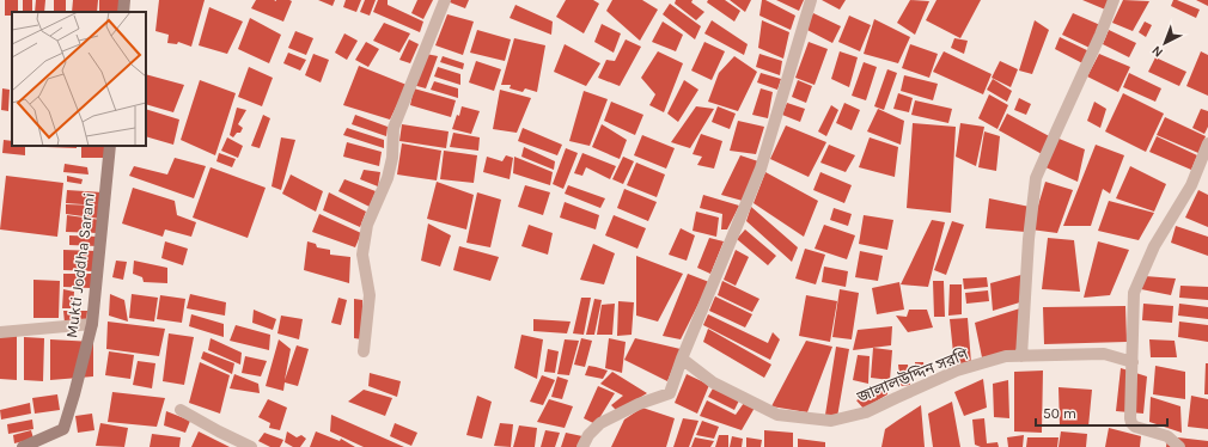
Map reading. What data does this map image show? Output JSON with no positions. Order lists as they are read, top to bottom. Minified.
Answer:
{"streets":{"street":["Mukti Joddha Sarani","জালালউদ্দিন সরণি"]},"scale_bar":"50 m","north":"bottom left"}
